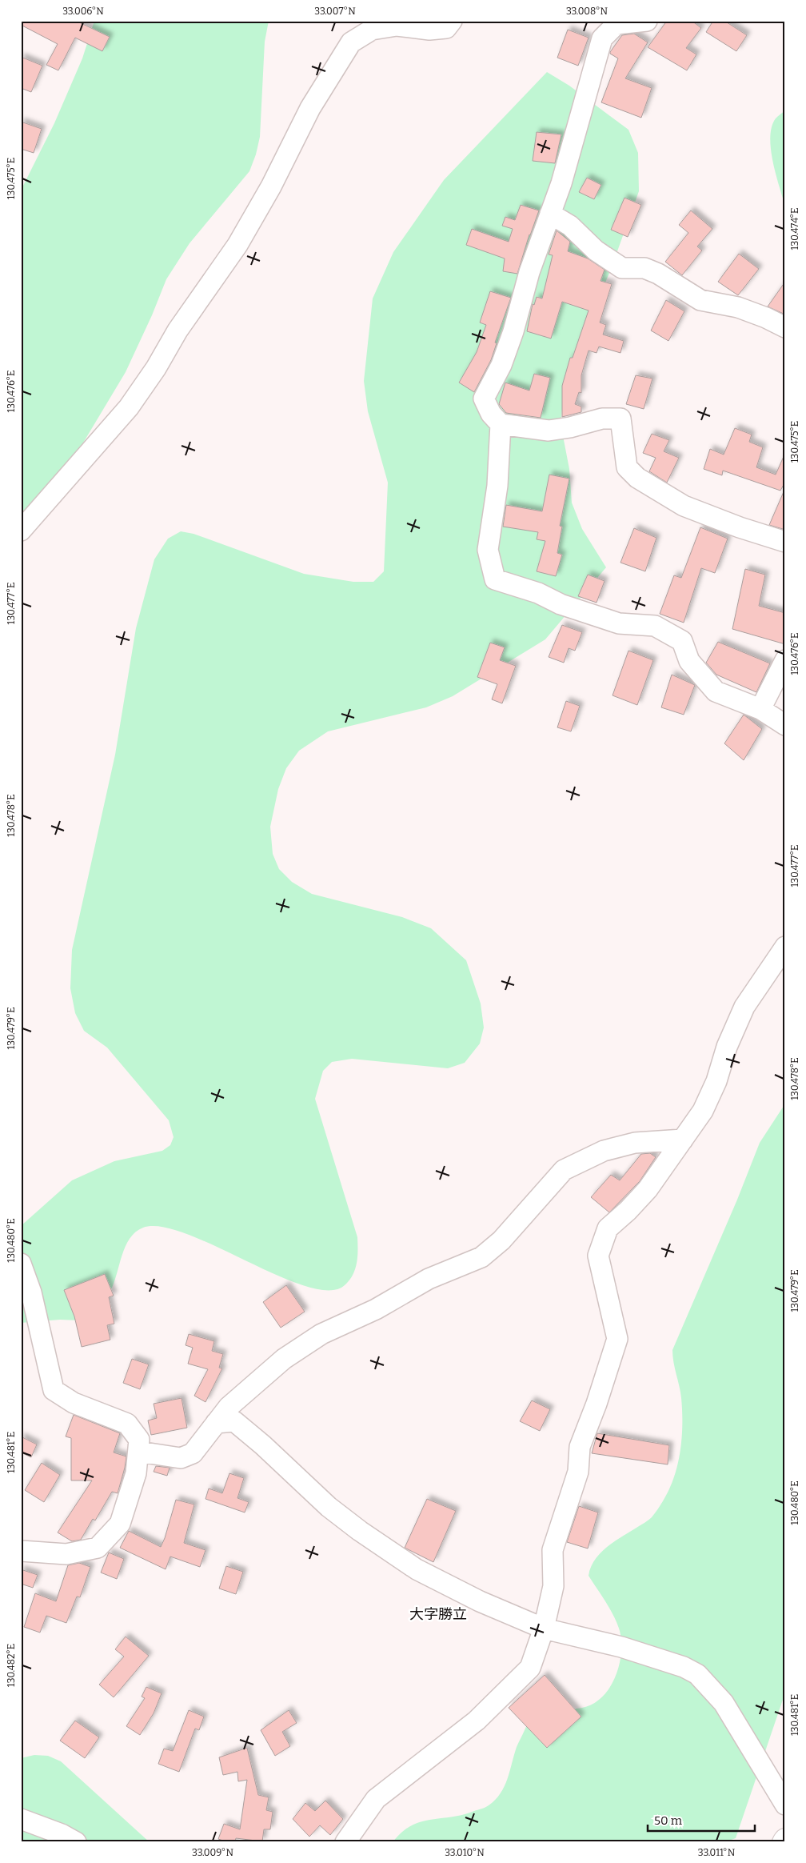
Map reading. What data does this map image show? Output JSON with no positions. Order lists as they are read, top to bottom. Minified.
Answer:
{"districts":["大字勝立"],"scale_bar":"50 m","coordinates":["33.006°N","33.007°N","33.008°N","130.475°E","130.474°E","130.476°E","130.477°E","130.478°E","130.479°E","130.480°E","130.481°E","130.482°E","33.009°N","33.010°N","33.011°N"]}
